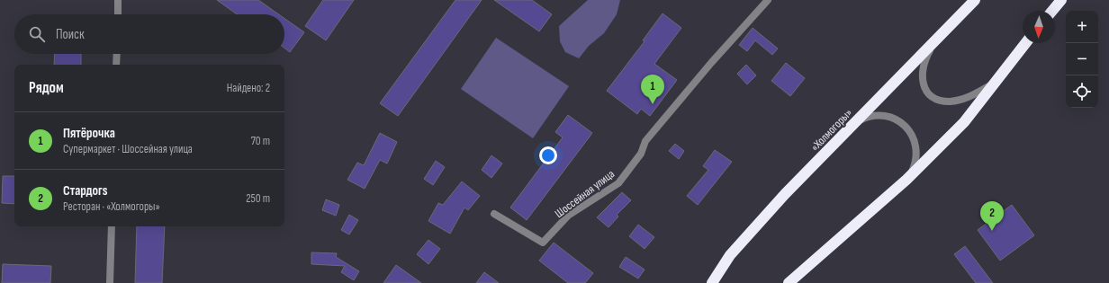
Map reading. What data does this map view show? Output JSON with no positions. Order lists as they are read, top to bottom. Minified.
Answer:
{"streets":{"highway":["«Холмогоры»"],"street":["Шоссейная улица"]},"north":"bottom","page":{"map_buttons":["+","−"],"search":"Поиск","heading":["Рядом","Найдено: 2"],"pins":["1","2"],"list":[{"mark":"1","name":"Пятёрочка","note":"Супермаркет · Шоссейная улица","value":"70 m"},{"mark":"2","name":"Стардогs","note":"Ресторан · «Холмогоры»","value":"250 m"}]}}
